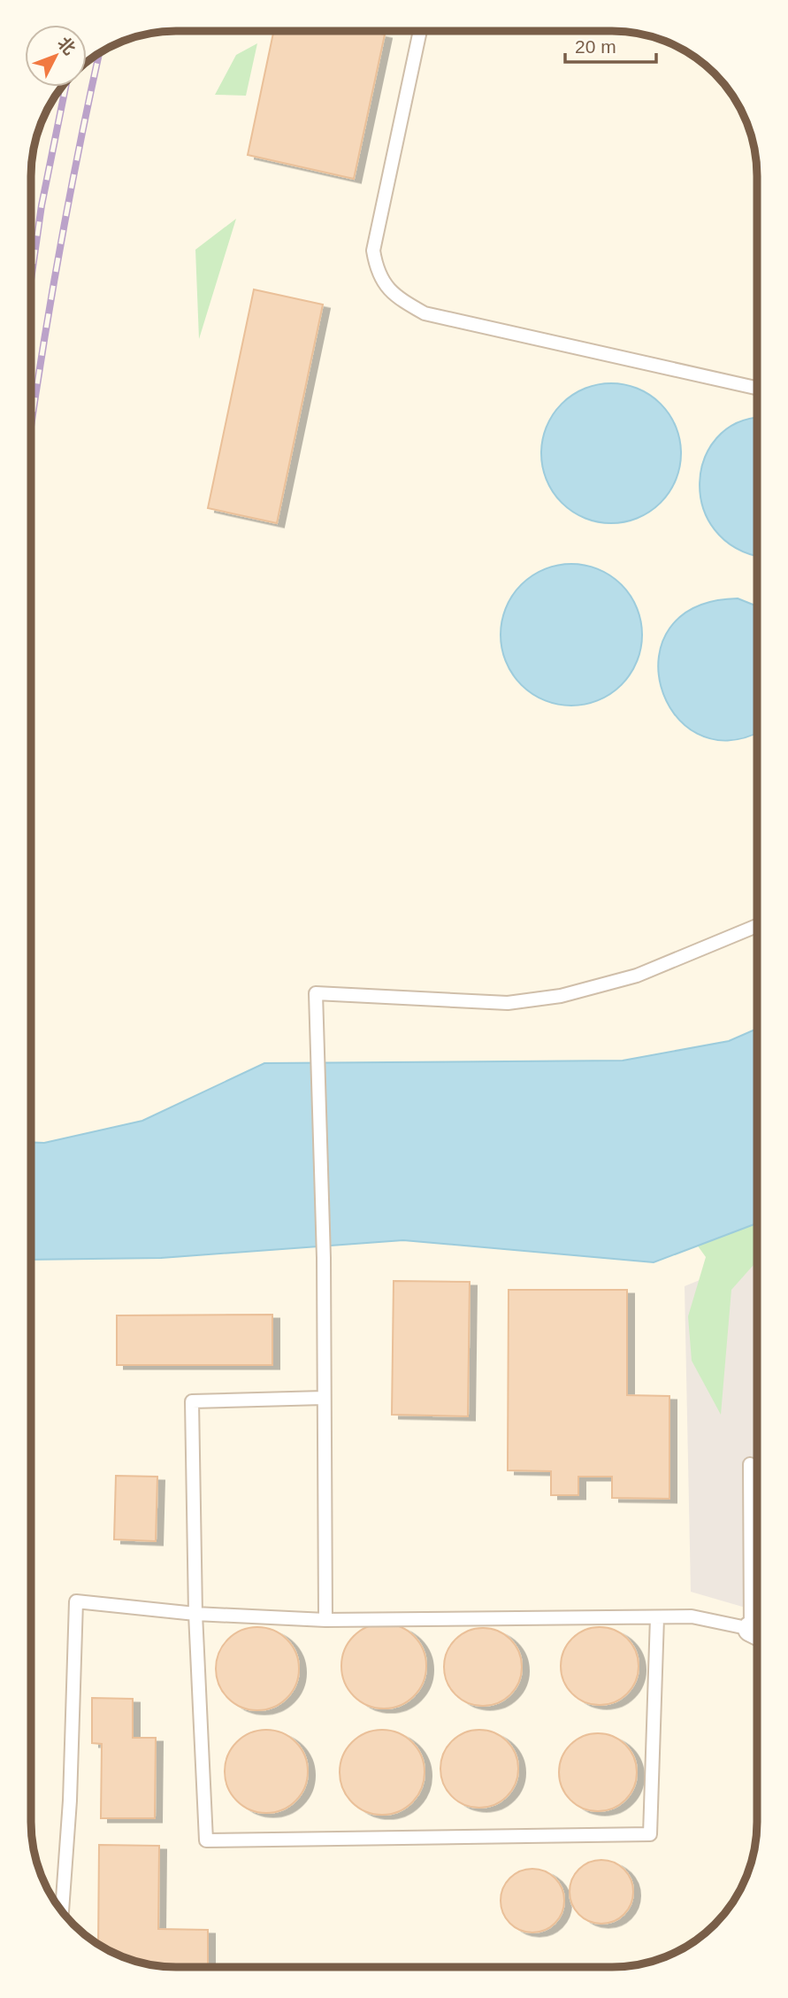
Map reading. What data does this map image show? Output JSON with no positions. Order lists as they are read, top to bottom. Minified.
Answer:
{"scale_bar":"20 m","north":"top right"}
